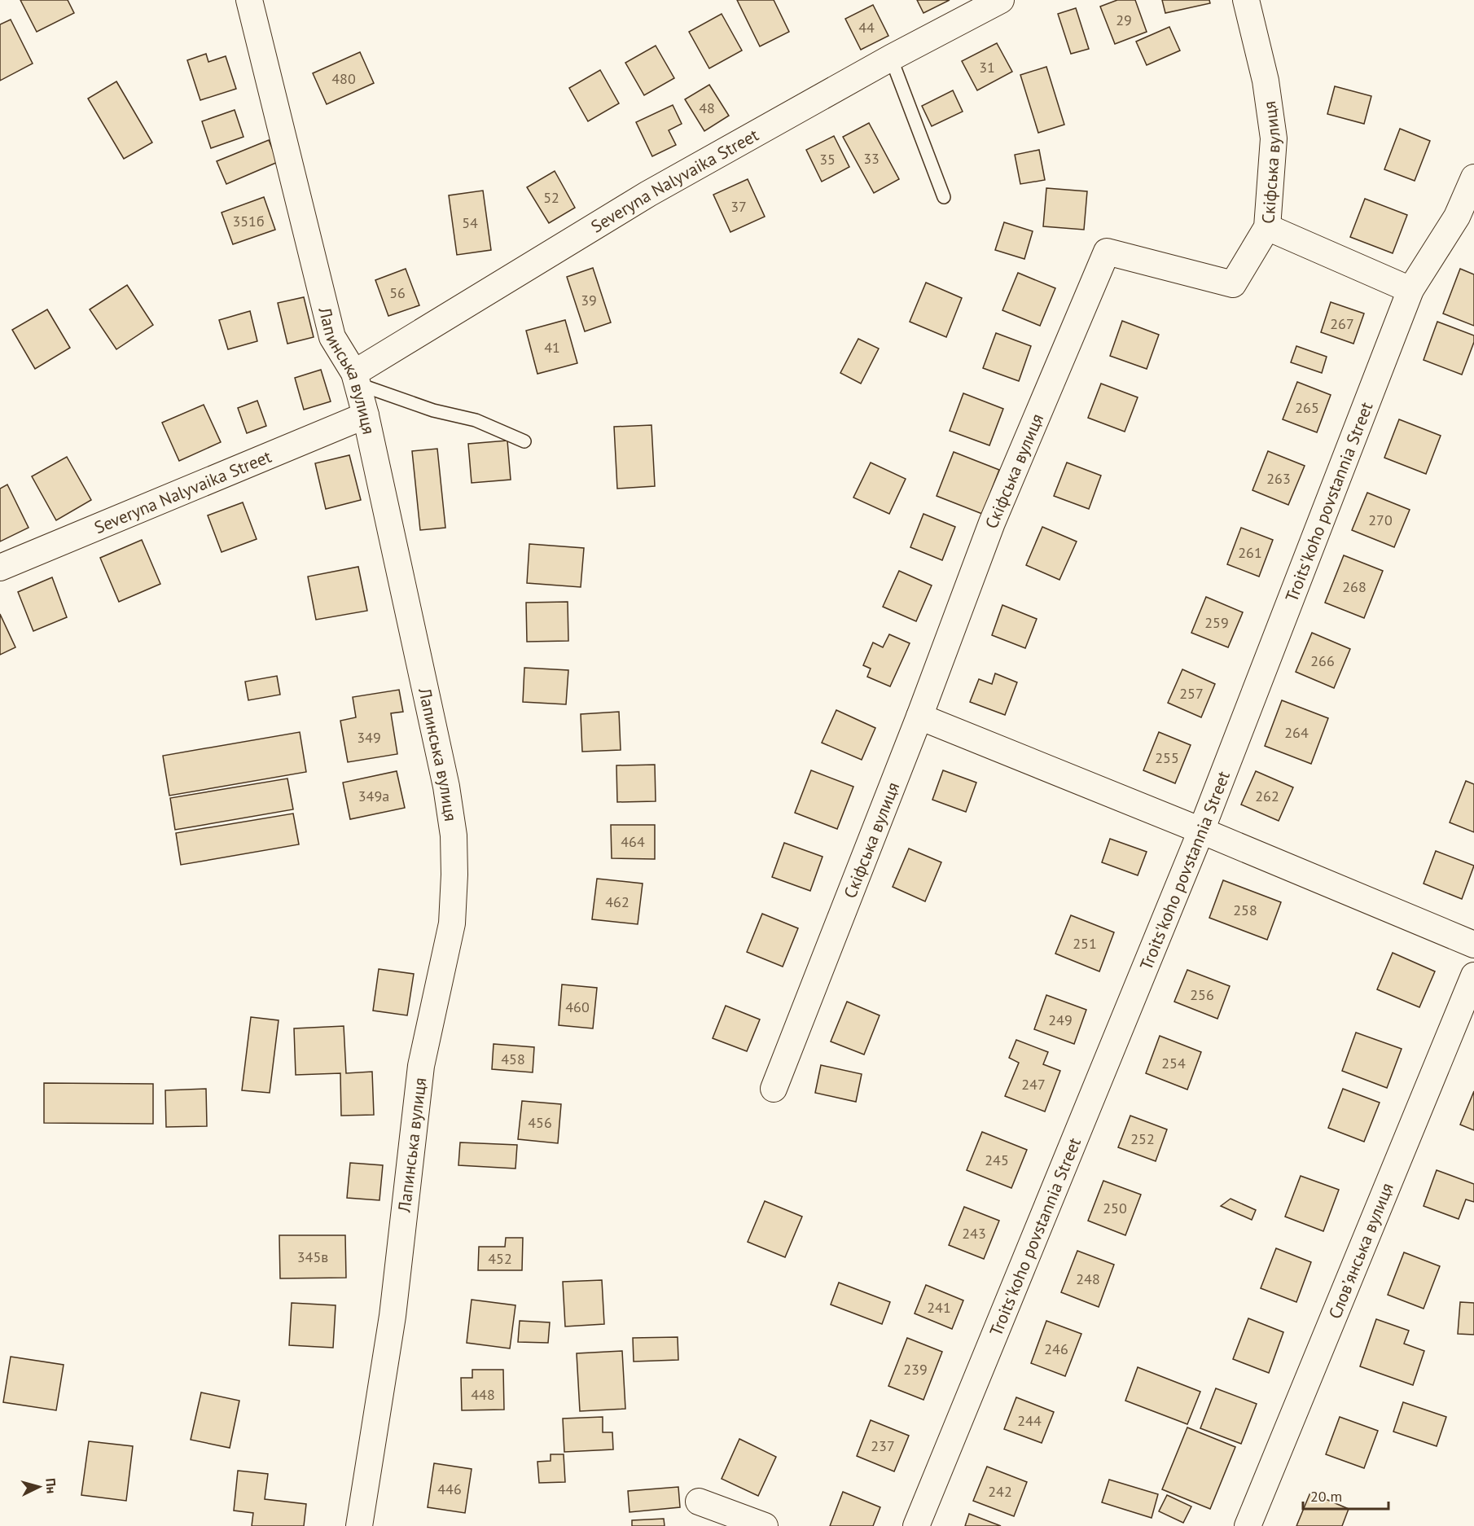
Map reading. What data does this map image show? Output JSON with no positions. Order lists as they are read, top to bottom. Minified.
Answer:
{"streets":{"street":["Скіфська вулиця","Severyna Nalyvaika Street","Лапинська вулиця","Troits'koho povstannia Street","Словʼянська вулиця"]},"crossings":[["Severyna Nalyvaika Street","Лапинська вулиця"]],"house_numbers":["29","44","31","480","48","33","35","52","37","351б","54","56","39","267","41","265","263","270","261","268","259","266","257","264","349","255","349а","262","464","462","258","251","256","460","249","458","254","247","456","252","245","250","243","345в","452","248","241","246","239","448","244","237","446","242"],"scale_bar":"20 m","north":"right"}
